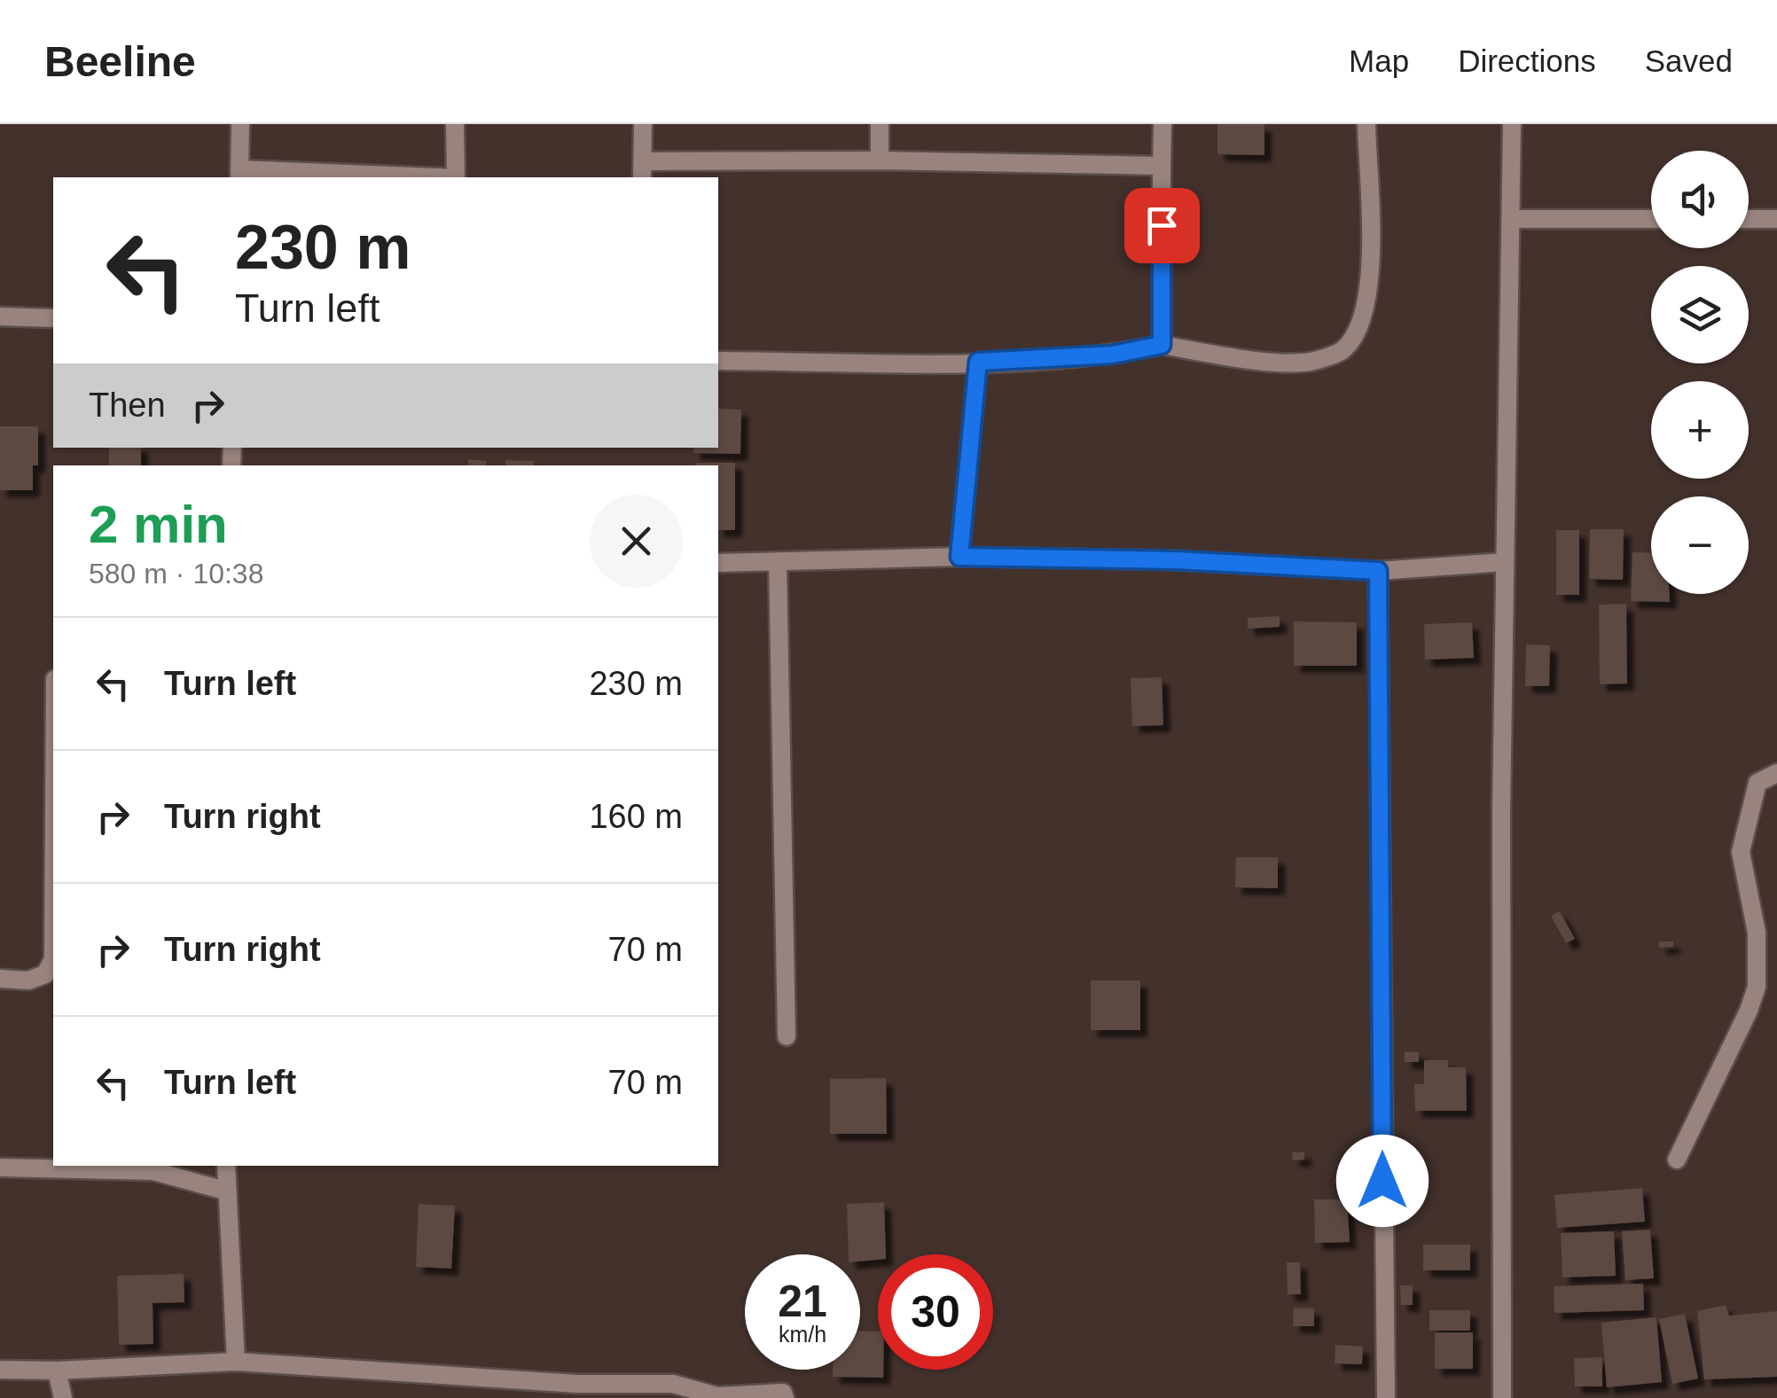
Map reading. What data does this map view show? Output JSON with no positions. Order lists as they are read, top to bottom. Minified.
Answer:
{"page":{"header":"Beeline","nav":["Map","Directions","Saved"],"map_buttons":["+","−"],"turn":["230 m","Turn left"],"then":"Then","heading":["2 min","580 m · 10:38"],"list":[{"name":"Turn left","value":"230 m"},{"name":"Turn right","value":"160 m"},{"name":"Turn right","value":"70 m"},{"name":"Turn left","value":"70 m"}],"speed":"21 km/h","limit":"30"}}
